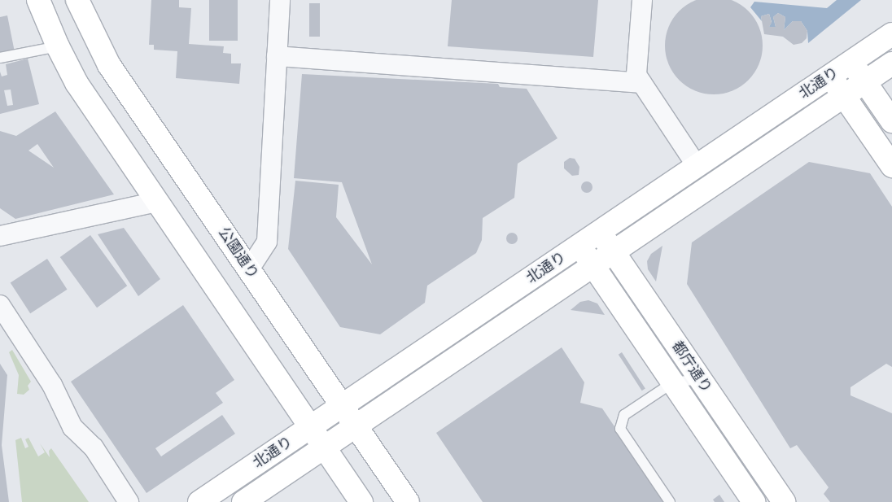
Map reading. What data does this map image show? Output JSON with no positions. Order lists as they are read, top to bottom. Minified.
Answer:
{"streets":{"main road":["北通り","公園通り","都庁通り"]},"crossings":[["北通り","公園通り"],["北通り","都庁通り"]]}
